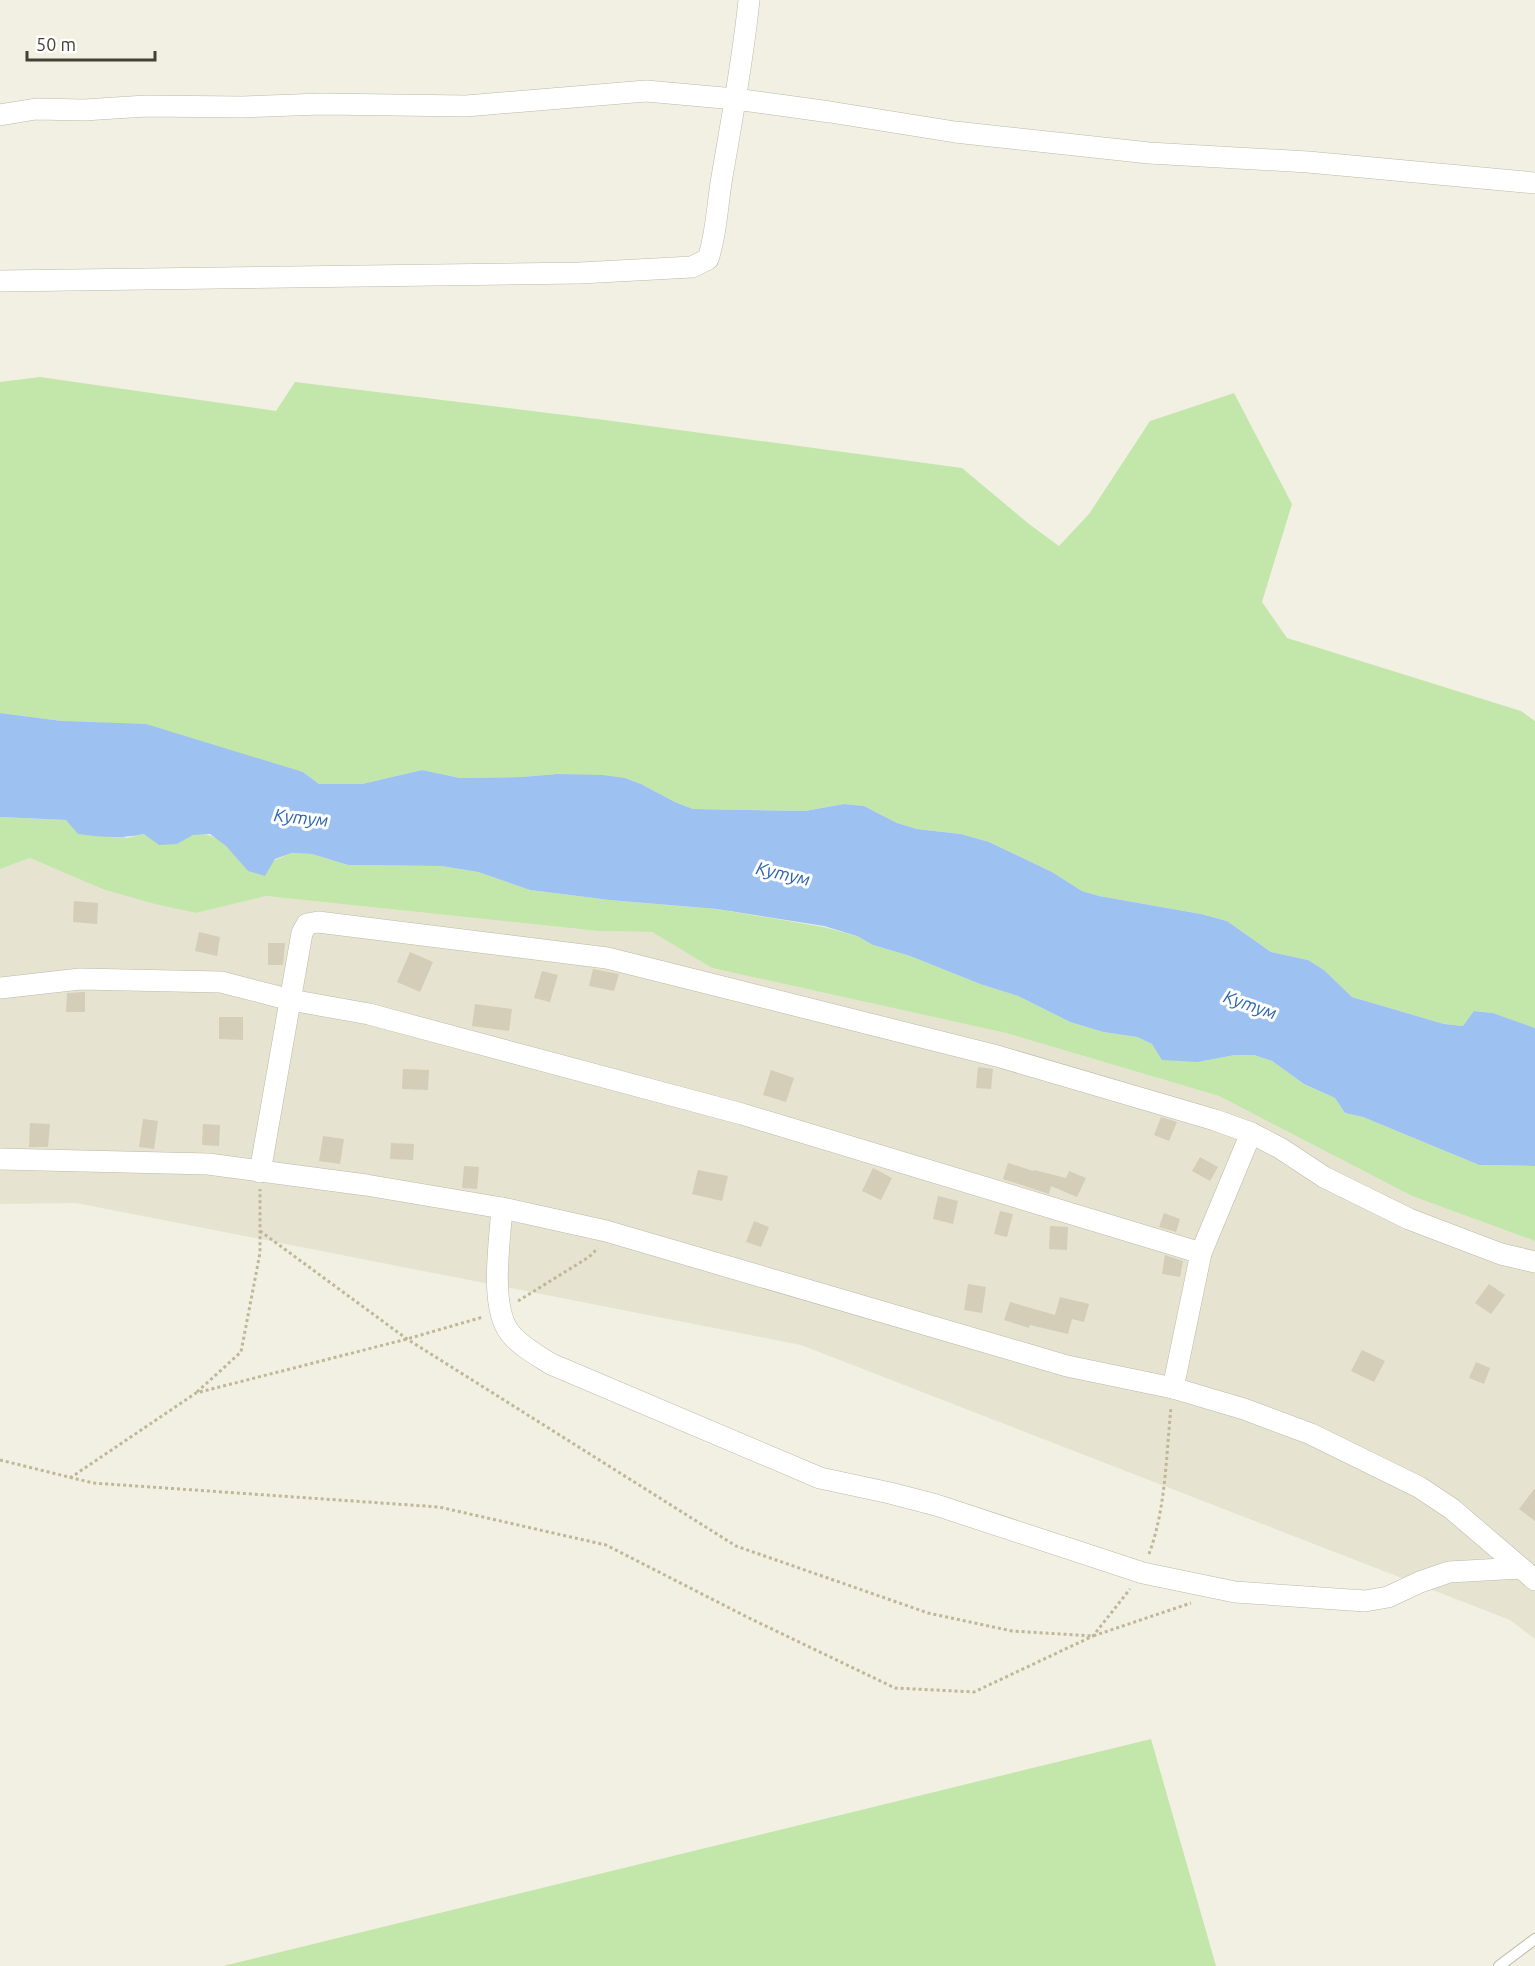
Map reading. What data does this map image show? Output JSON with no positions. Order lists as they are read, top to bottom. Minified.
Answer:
{"water":["Кутум"],"scale_bar":"50 m"}
